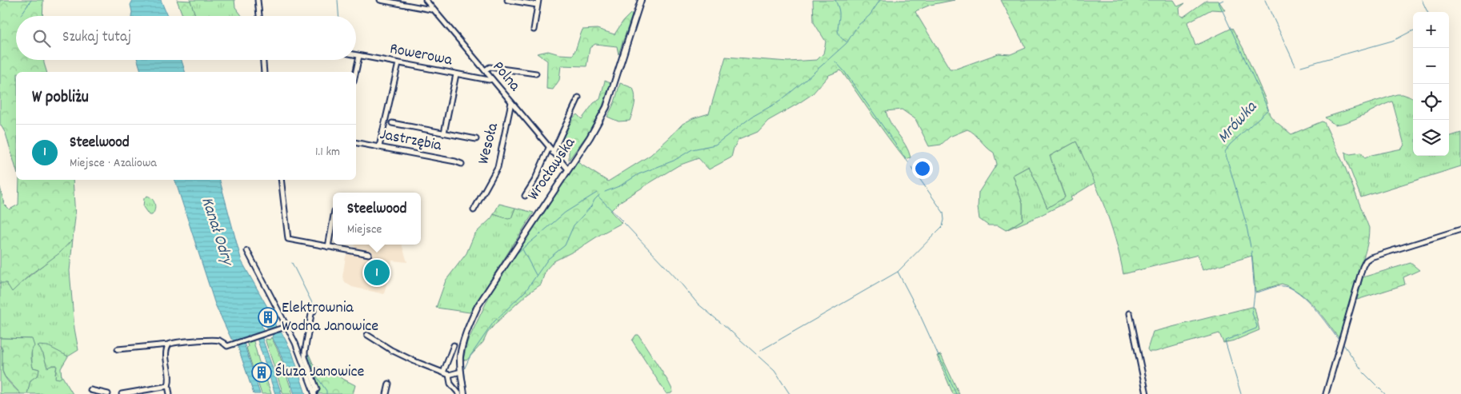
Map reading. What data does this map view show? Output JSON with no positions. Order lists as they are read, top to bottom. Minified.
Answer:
{"streets":{"main road":["Wrocławska"],"street":["Rowerowa","Polna","Jastrzębia","Wesoła"]},"crossings":[["Rowerowa","Polna"],["Polna","Wesoła"],["Polna","Wrocławska"]],"water":["Mrówka","Kanał Odry"],"places":{"building":["Elektrownia Wodna Janowice","Śluza Janowice"]},"page":{"map_buttons":["+","−"],"search":"Szukaj tutaj","heading":"W pobliżu","list":[{"mark":"1","name":"Steelwood","note":"Miejsce · Azaliowa","value":"1.1 km"}],"popup":["Steelwood","Miejsce"],"pins":"1"}}
